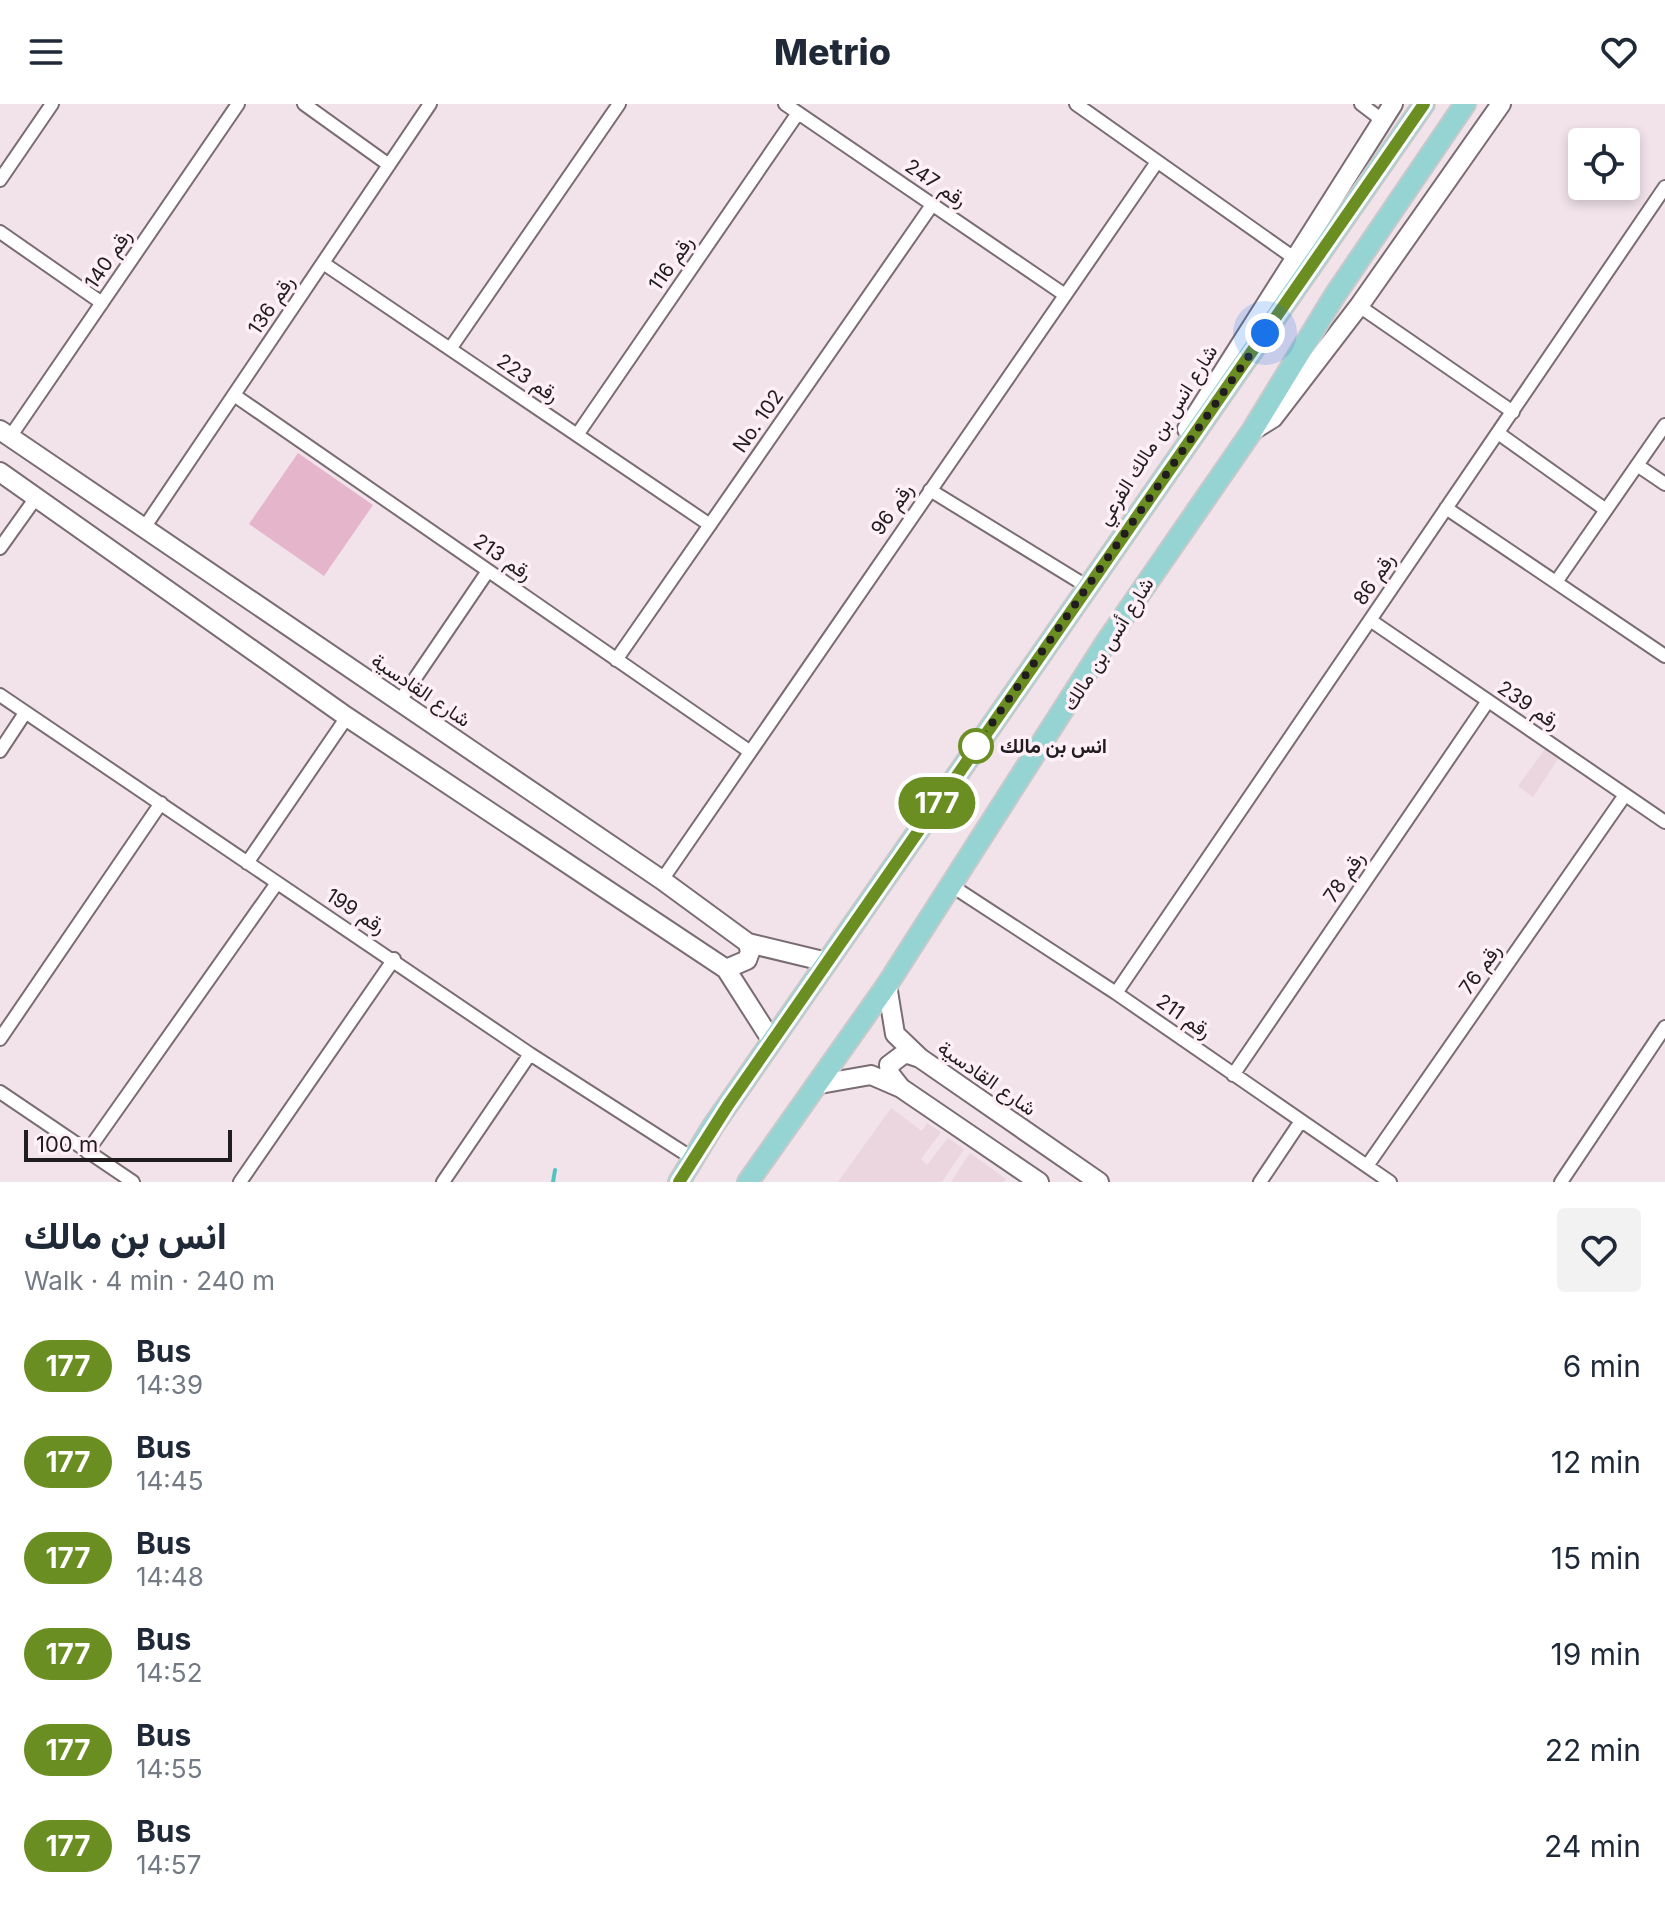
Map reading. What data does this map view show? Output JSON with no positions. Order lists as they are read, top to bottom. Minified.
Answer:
{"streets":{"main road":["شارع أنس بن مالك"],"street":["رقم 247","رقم 140","رقم 116","رقم 136","رقم 223","No. 102","شارع انس بن مالك الفرعي","رقم 96","رقم 213","رقم 86","شارع القادسية","رقم 239","رقم 78","رقم 199","رقم 76","رقم 211"]},"crossings":[["رقم 247","رقم 116"],["رقم 247","No. 102"],["رقم 247","رقم 96"],["رقم 140","شارع القادسية"],["رقم 116","رقم 223"],["رقم 136","رقم 223"],["رقم 136","رقم 213"],["رقم 136","شارع القادسية"],["رقم 223","No. 102"],["No. 102","رقم 213"],["رقم 96","رقم 213"],["رقم 96","شارع القادسية"],["رقم 86","رقم 239"],["رقم 86","رقم 211"],["شارع أنس بن مالك","شارع القادسية"],["شارع أنس بن مالك","رقم 211"],["رقم 239","رقم 78"],["رقم 239","رقم 76"],["رقم 78","رقم 211"],["رقم 76","رقم 211"]],"places":["انس بن مالك"],"lines":["bus line 177"],"scale_bar":"100 m","page":{"header":"Metrio","on_map":"177","scale":"100 m","heading":["انس بن مالك","Walk · 4 min · 240 m"],"list":[{"mark":"177","name":"Bus","note":"14:39","value":"6 min"},{"mark":"177","name":"Bus","note":"14:45","value":"12 min"},{"mark":"177","name":"Bus","note":"14:48","value":"15 min"},{"mark":"177","name":"Bus","note":"14:52","value":"19 min"},{"mark":"177","name":"Bus","note":"14:55","value":"22 min"},{"mark":"177","name":"Bus","note":"14:57","value":"24 min"}]}}
